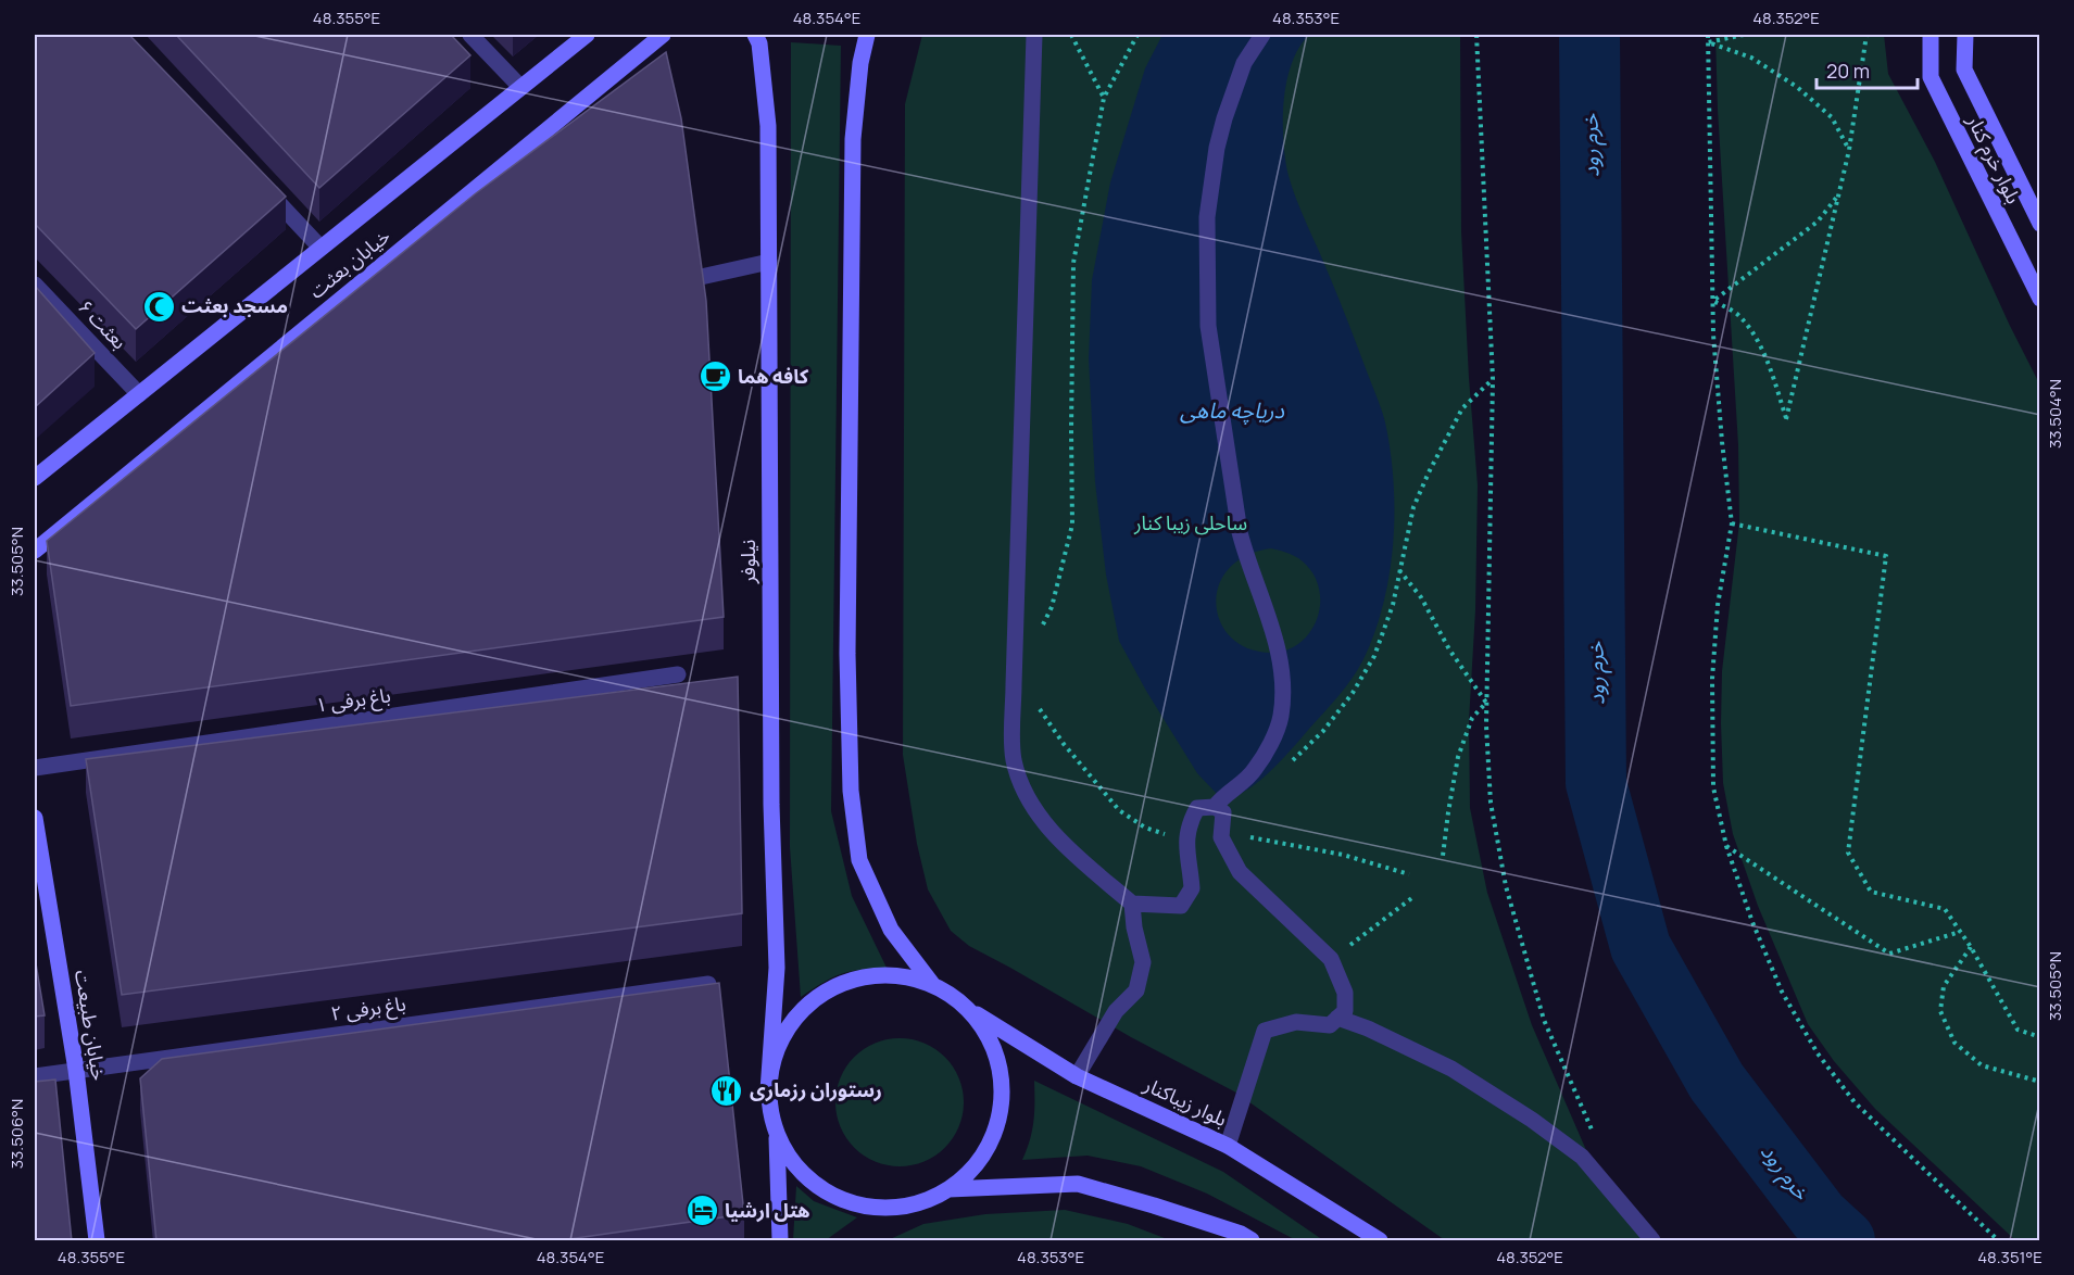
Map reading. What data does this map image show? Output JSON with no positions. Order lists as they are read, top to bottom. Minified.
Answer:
{"streets":{"main road":["بلوار خرم کنار","خیابان بعثت","نیلوفر","خیابان طبیعت","بلوار زیباکنار"],"street":["بعثت ۶","باغ برفی ۱","باغ برفی ۲"]},"crossings":[["خیابان بعثت","بعثت ۶"],["نیلوفر","بلوار زیباکنار"],["باغ برفی ۲","خیابان طبیعت"]],"water":["خرم رود","دریاچه ماهی"],"parks":["ساحلی زیبا کنار"],"places":{"mosque":["مسجد بعثت"],"cafe":["کافه هما"],"restaurant":["رستوران رزماری"],"hotel":["هتل ارشیا"]},"scale_bar":"20 m","coordinates":["48.355°E","48.354°E","48.353°E","48.352°E","33.504°N","33.505°N","33.506°N","48.351°E"]}
